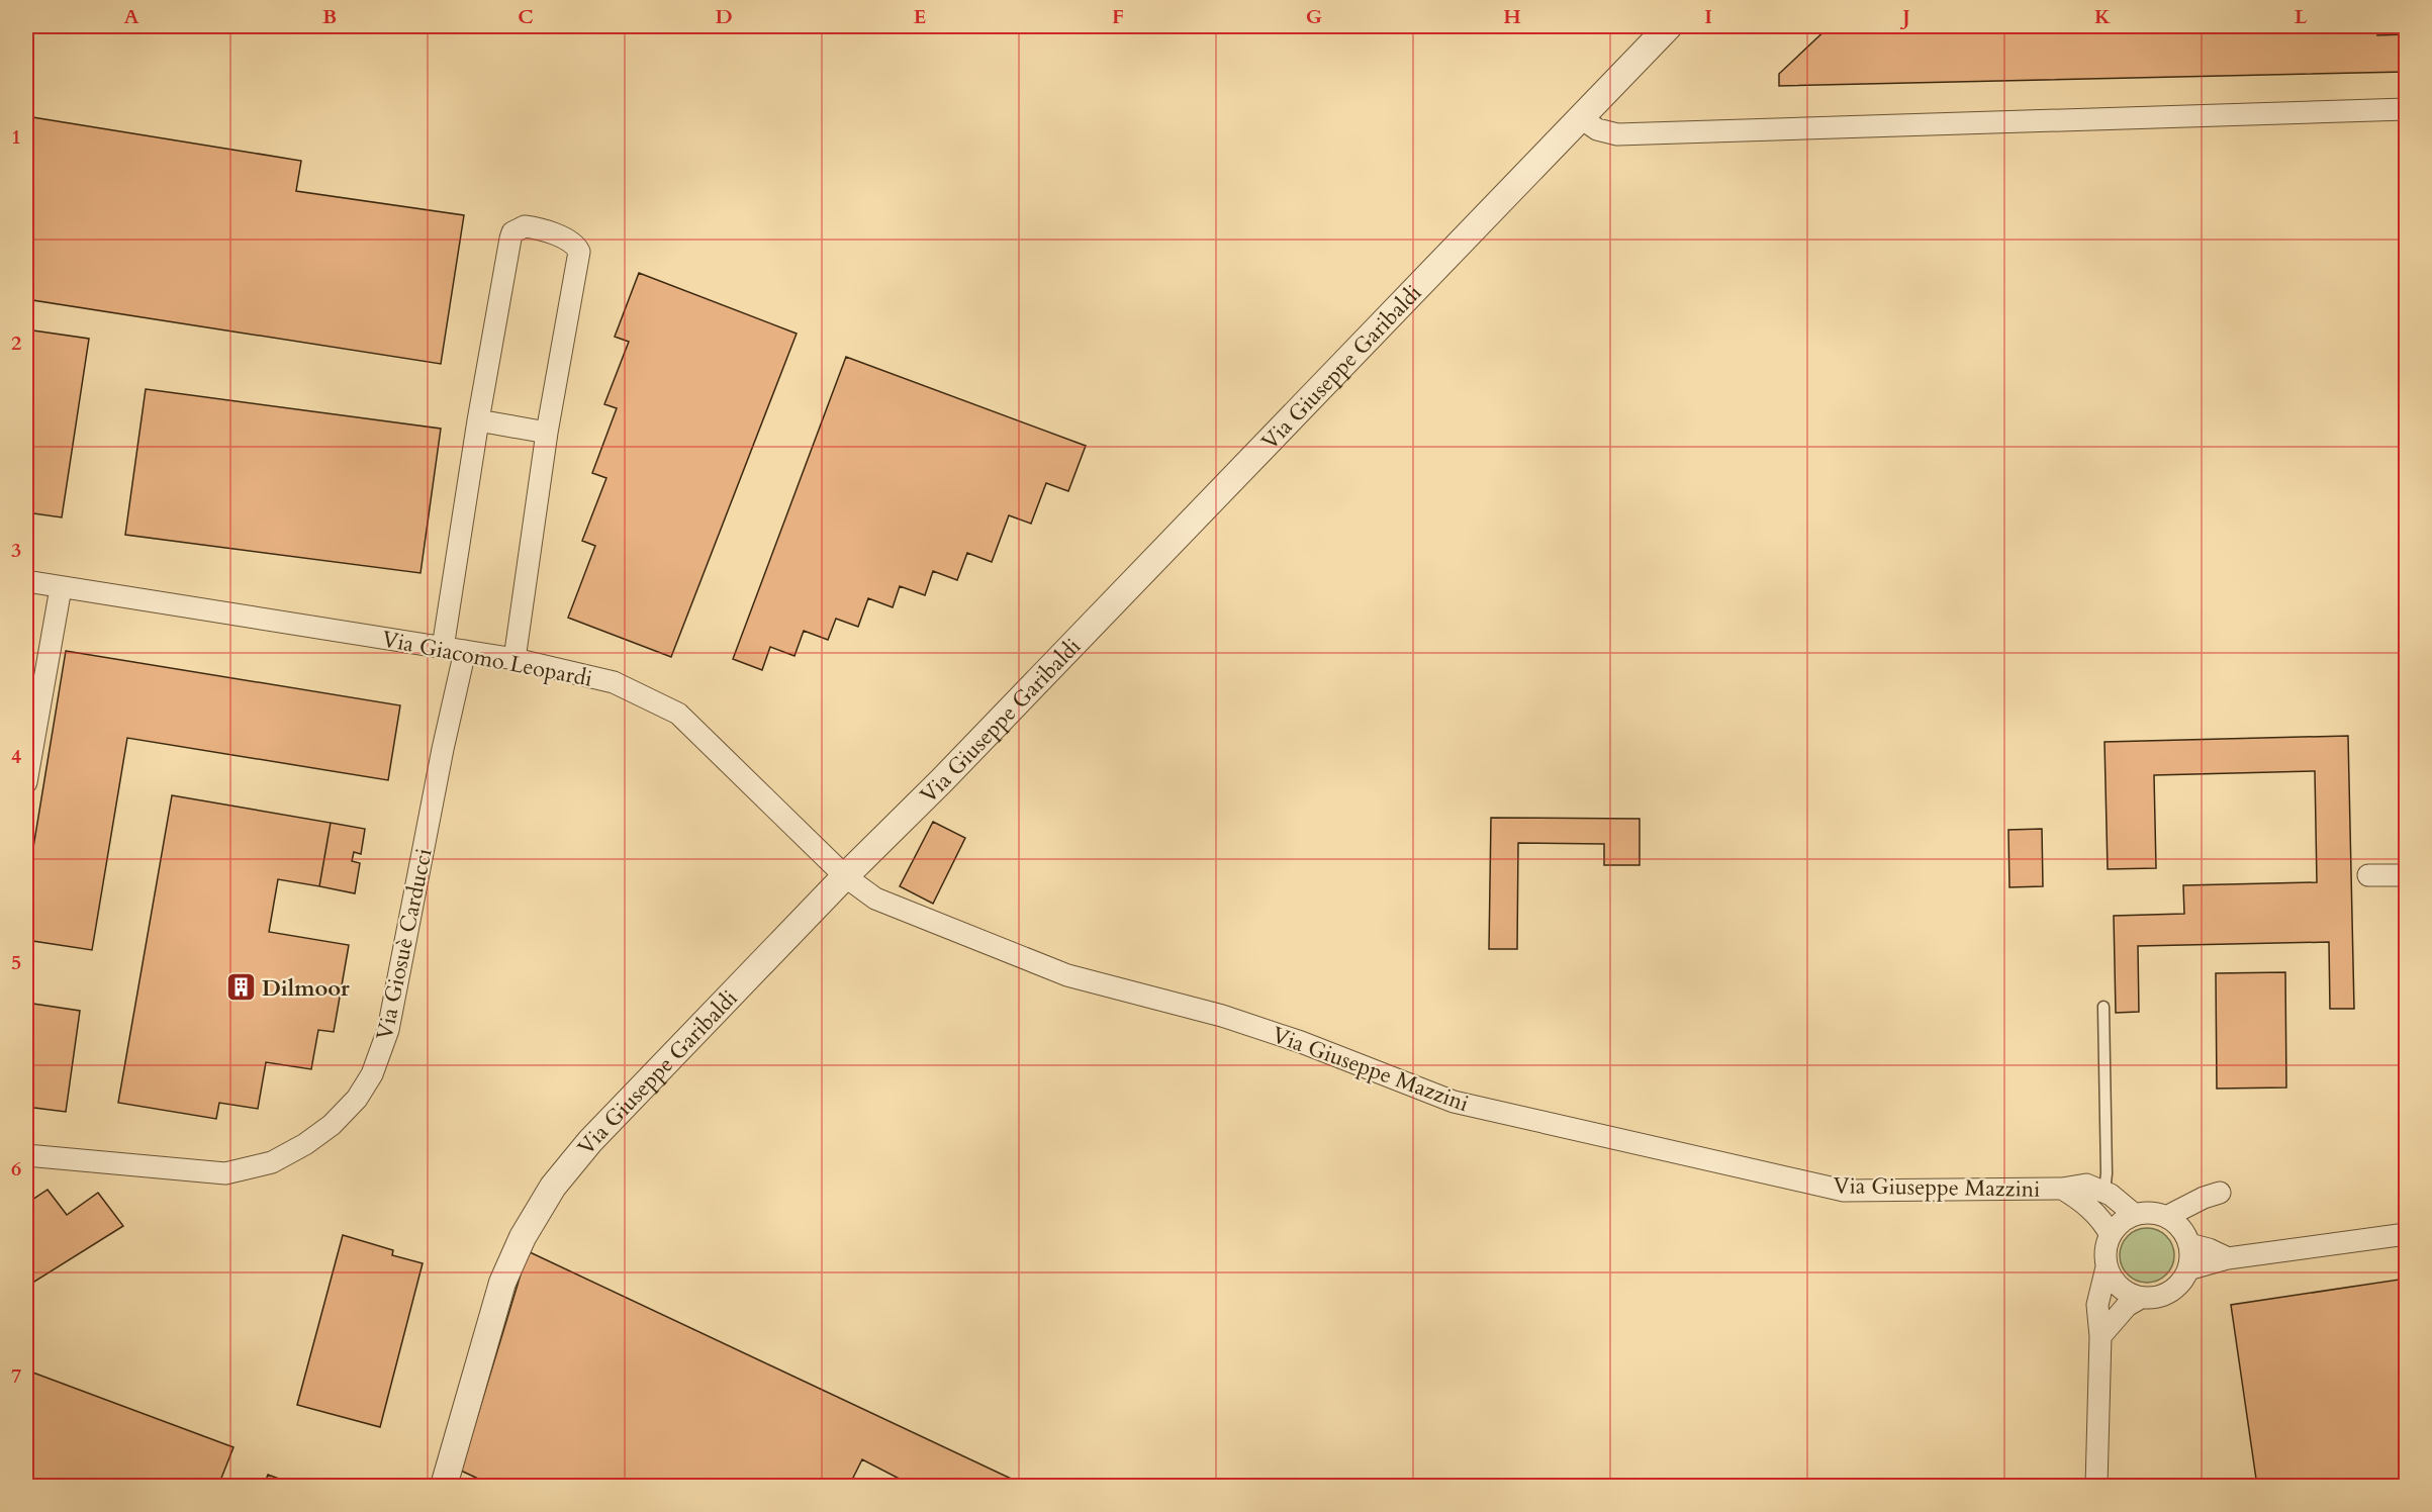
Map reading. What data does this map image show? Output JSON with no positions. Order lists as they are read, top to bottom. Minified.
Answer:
{"streets":{"street":["Via Giuseppe Garibaldi","Via Giacomo Leopardi","Via Giosuè Carducci","Via Giuseppe Mazzini"]},"crossings":[["Via Giuseppe Garibaldi","Via Giacomo Leopardi"],["Via Giuseppe Garibaldi","Via Giuseppe Mazzini"],["Via Giacomo Leopardi","Via Giosuè Carducci"],["Via Giacomo Leopardi","Via Giuseppe Mazzini"]],"places":{"building":["Dilmoor"]},"grid":{"columns":["A","B","C","D","E","F","G","H","I","J","K","L"],"rows":["1","2","3","4","5","6","7"]}}
